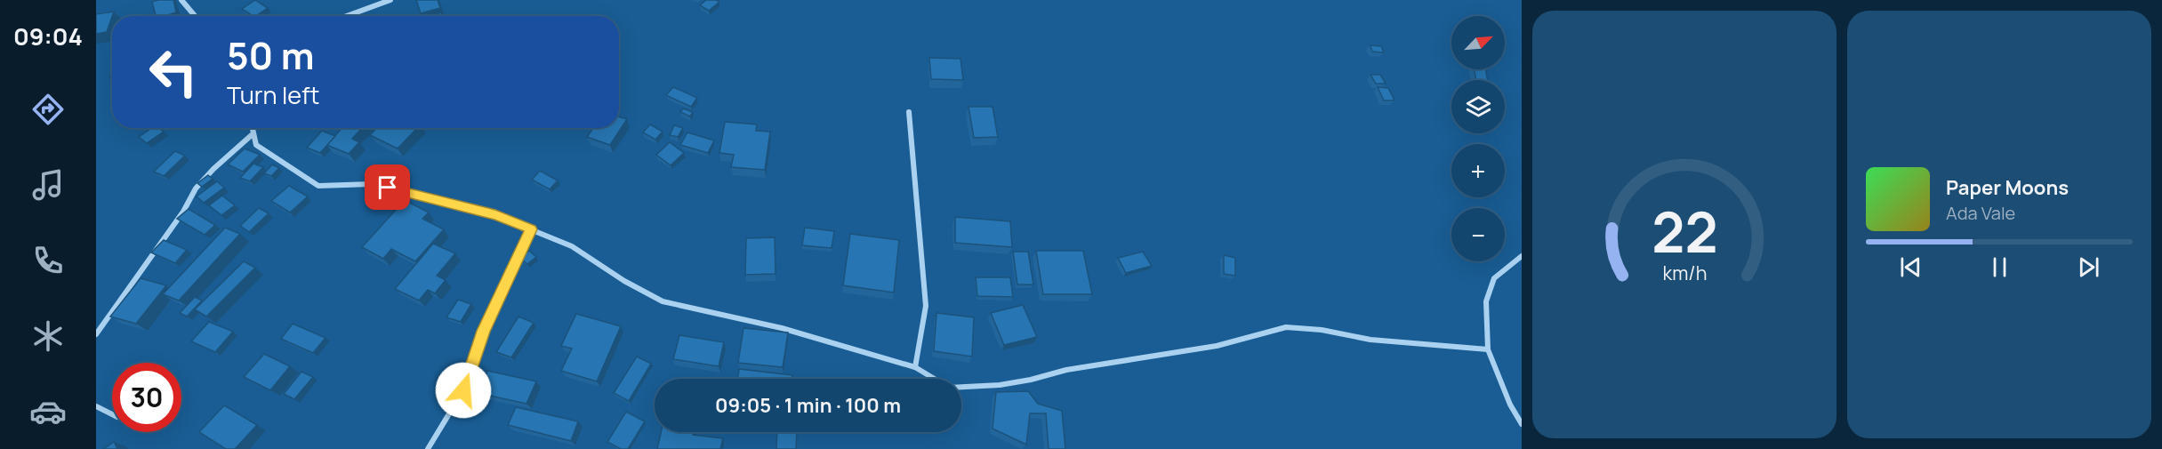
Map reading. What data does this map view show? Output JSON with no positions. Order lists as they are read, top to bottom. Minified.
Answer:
{"north":"top right","page":{"tabs":"09:04","map_buttons":["+","−"],"turn":["50 m","Turn left"],"song":["Paper Moons","Ada Vale"],"limit":"30","trip":"09:05 · 1 min · 100 m","gauge":["22","km/h"]}}
